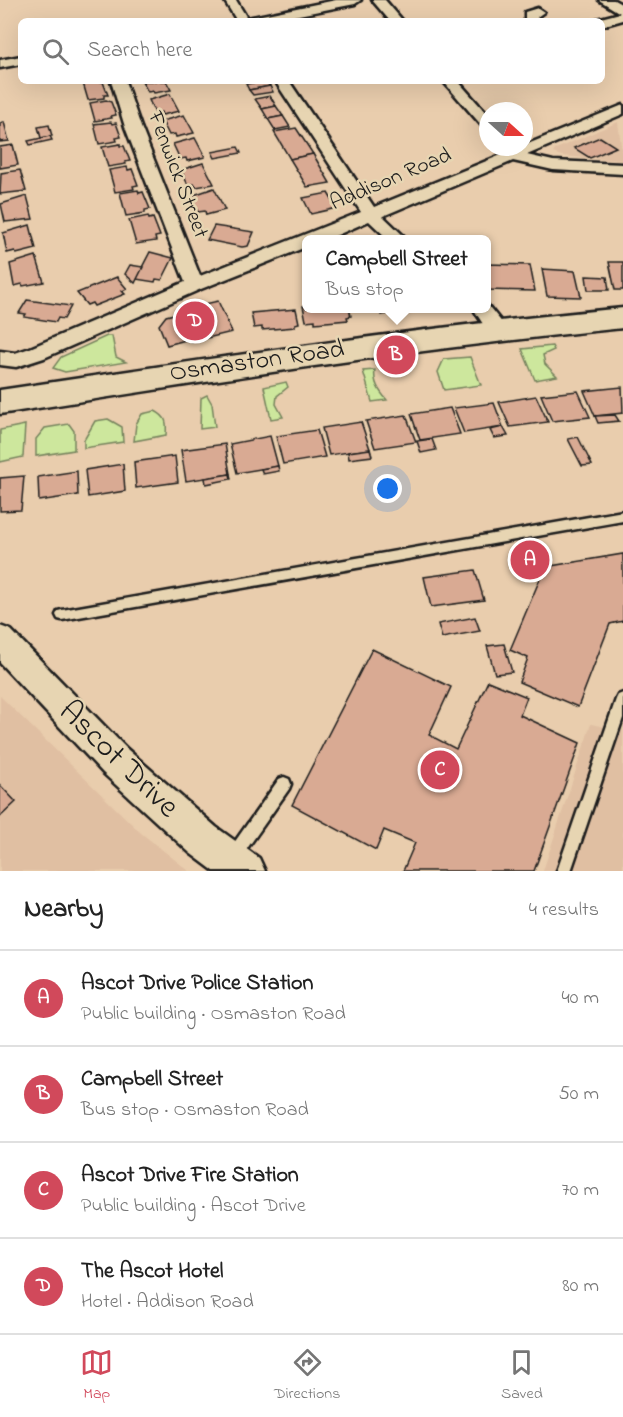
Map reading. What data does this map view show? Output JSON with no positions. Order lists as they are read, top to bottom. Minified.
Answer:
{"streets":{"main road":["Osmaston Road"],"street":["Fenwick Street","Addison Road","Ascot Drive"]},"crossings":[["Fenwick Street","Addison Road"]],"north":"right","page":{"search":"Search here","popup":["Campbell Street","Bus stop"],"pins":["D","B","A","C"],"heading":["Nearby","4 results"],"list":[{"mark":"A","name":"Ascot Drive Police Station","note":"Public building · Osmaston Road","value":"40 m"},{"mark":"B","name":"Campbell Street","note":"Bus stop · Osmaston Road","value":"50 m"},{"mark":"C","name":"Ascot Drive Fire Station","note":"Public building · Ascot Drive","value":"70 m"},{"mark":"D","name":"The Ascot Hotel","note":"Hotel · Addison Road","value":"80 m"}],"nav":["Map","Directions","Saved"]}}
